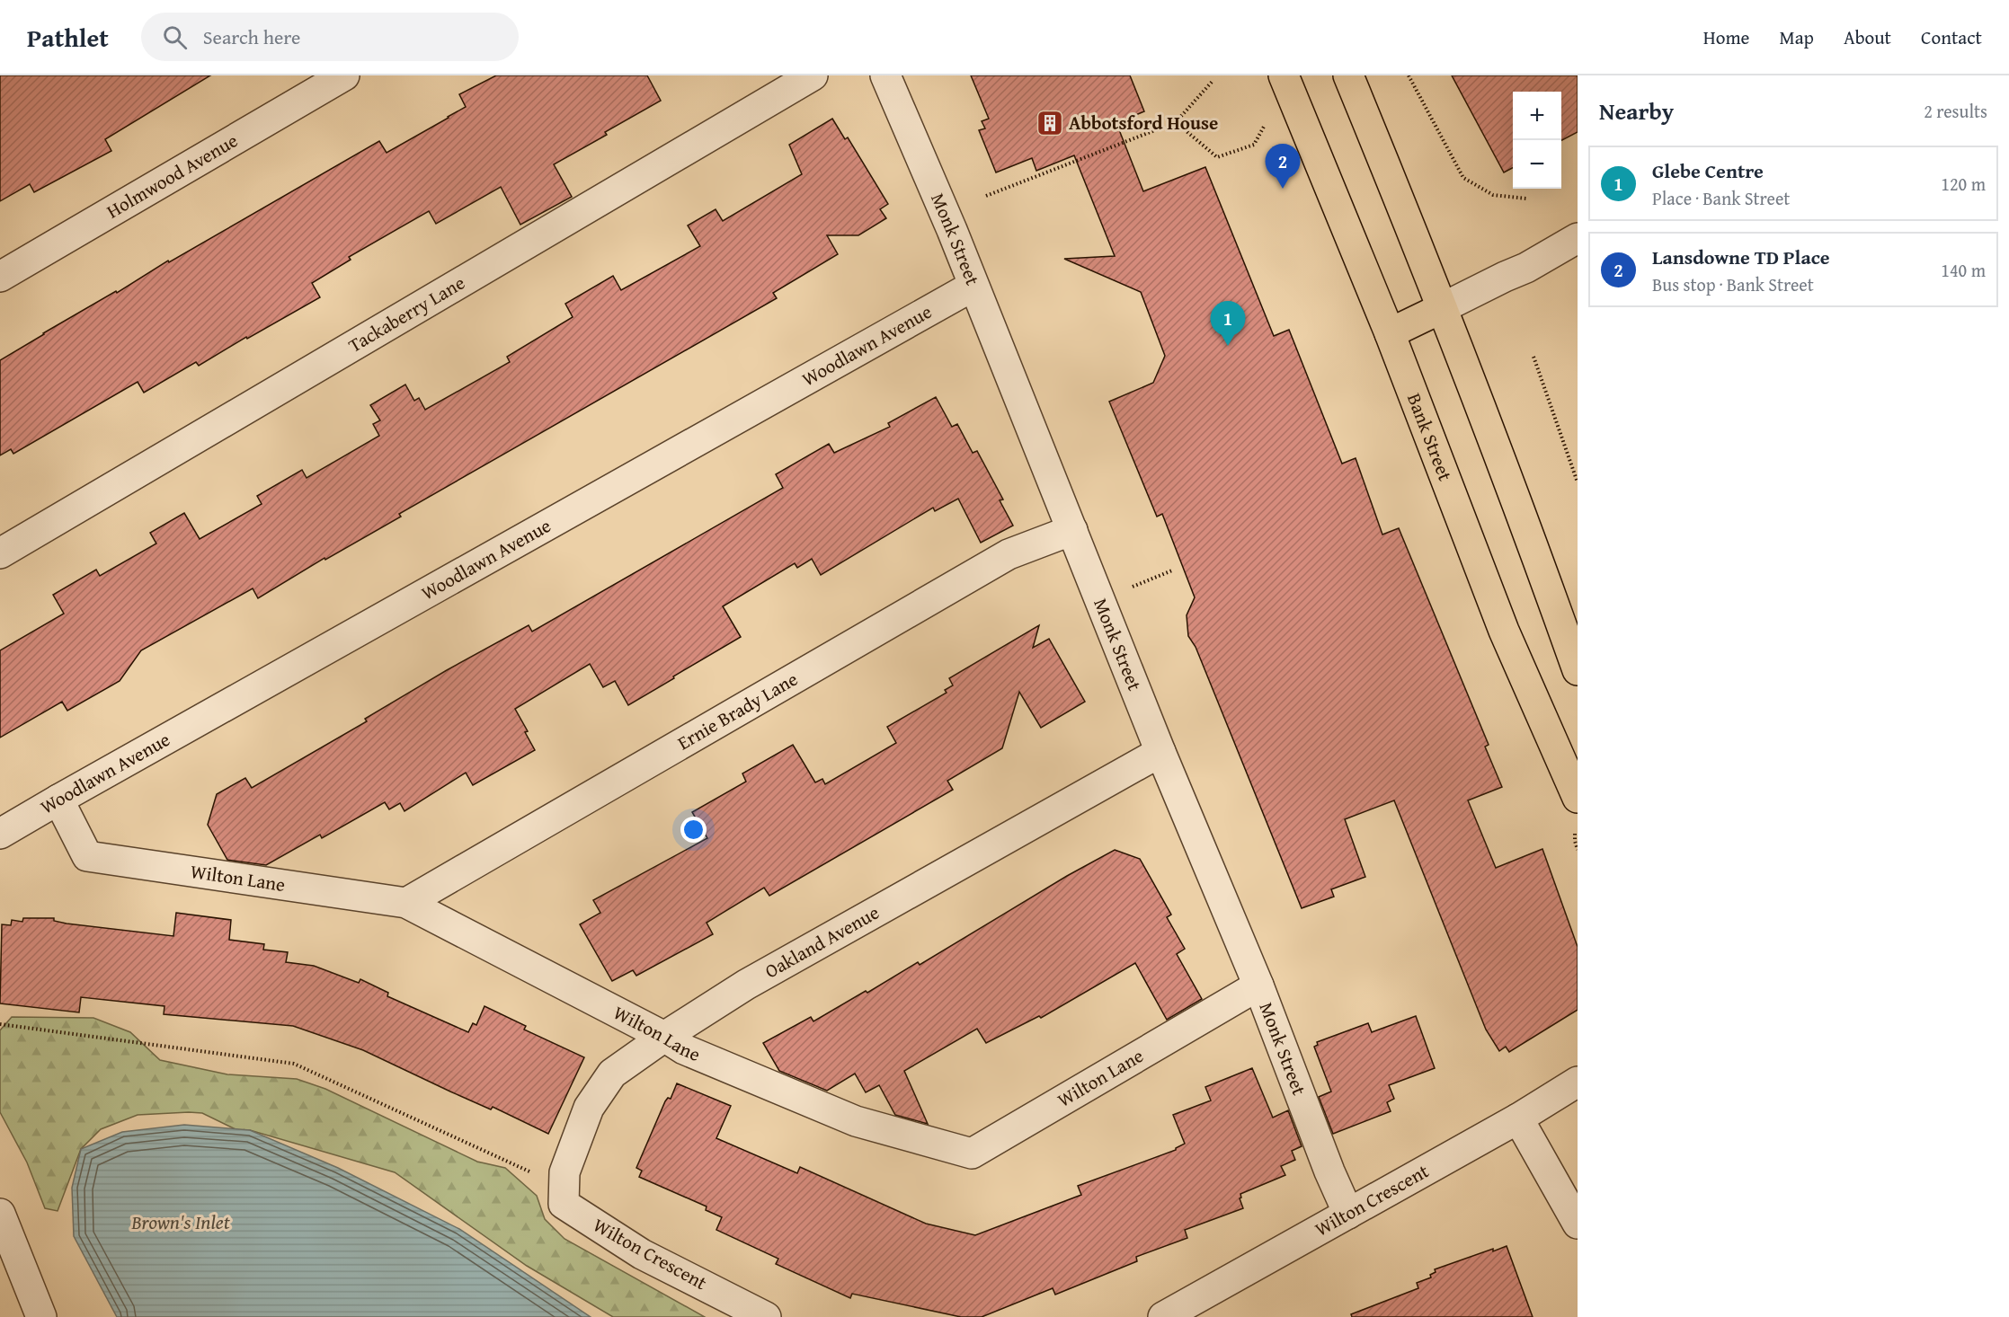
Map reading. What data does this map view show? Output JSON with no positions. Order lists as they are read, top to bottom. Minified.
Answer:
{"streets":{"main road":["Bank Street"],"street":["Holmwood Avenue","Monk Street","Tackaberry Lane","Woodlawn Avenue","Ernie Brady Lane","Wilton Lane","Oakland Avenue","Wilton Crescent"]},"crossings":[["Monk Street","Woodlawn Avenue"],["Monk Street","Ernie Brady Lane"],["Monk Street","Wilton Lane"],["Monk Street","Oakland Avenue"],["Monk Street","Wilton Crescent"],["Woodlawn Avenue","Wilton Lane"],["Ernie Brady Lane","Wilton Lane"],["Wilton Lane","Oakland Avenue"],["Oakland Avenue","Wilton Crescent"]],"water":["Brown's Inlet"],"places":{"building":["Abbotsford House"]},"page":{"header":"Pathlet","search":"Search here","nav":["Home","Map","About","Contact"],"heading":["Nearby","2 results"],"map_buttons":["+","−"],"pins":["2","1"],"list":[{"mark":"1","name":"Glebe Centre","note":"Place · Bank Street","value":"120 m"},{"mark":"2","name":"Lansdowne TD Place","note":"Bus stop · Bank Street","value":"140 m"}]}}
